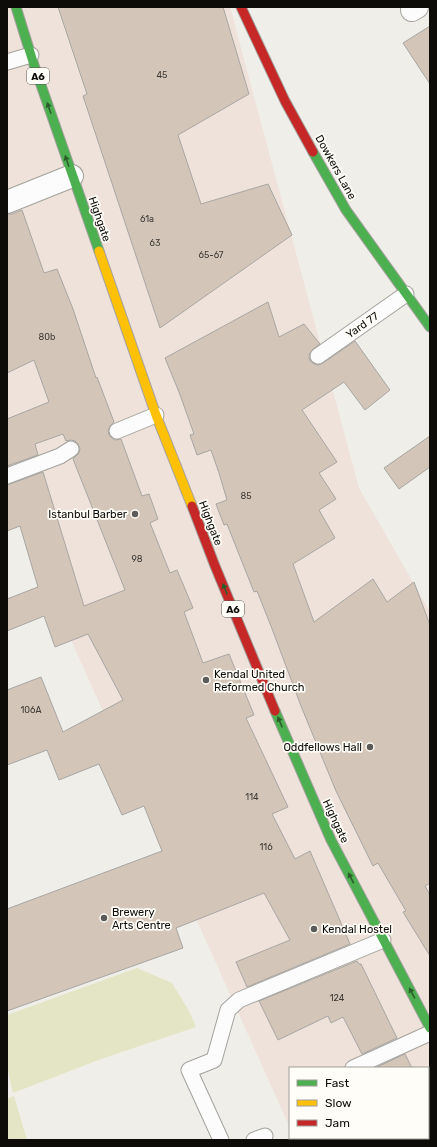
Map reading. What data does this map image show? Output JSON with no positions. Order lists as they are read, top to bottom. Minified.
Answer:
{"streets":{"main road":["A6","Dowkers Lane","Highgate"],"lane":["Yard 77"]},"crossings":[["Dowkers Lane","Yard 77"]],"one_way":["Highgate"],"places":["Istanbul Barber","Kendal United Reformed Church","Oddfellows Hall","Brewery Arts Centre","Kendal Hostel"],"house_numbers":["45","61a","63","65-67","80b","85","98","106A","114","116","124"],"legend":["Fast","Slow","Jam"]}
